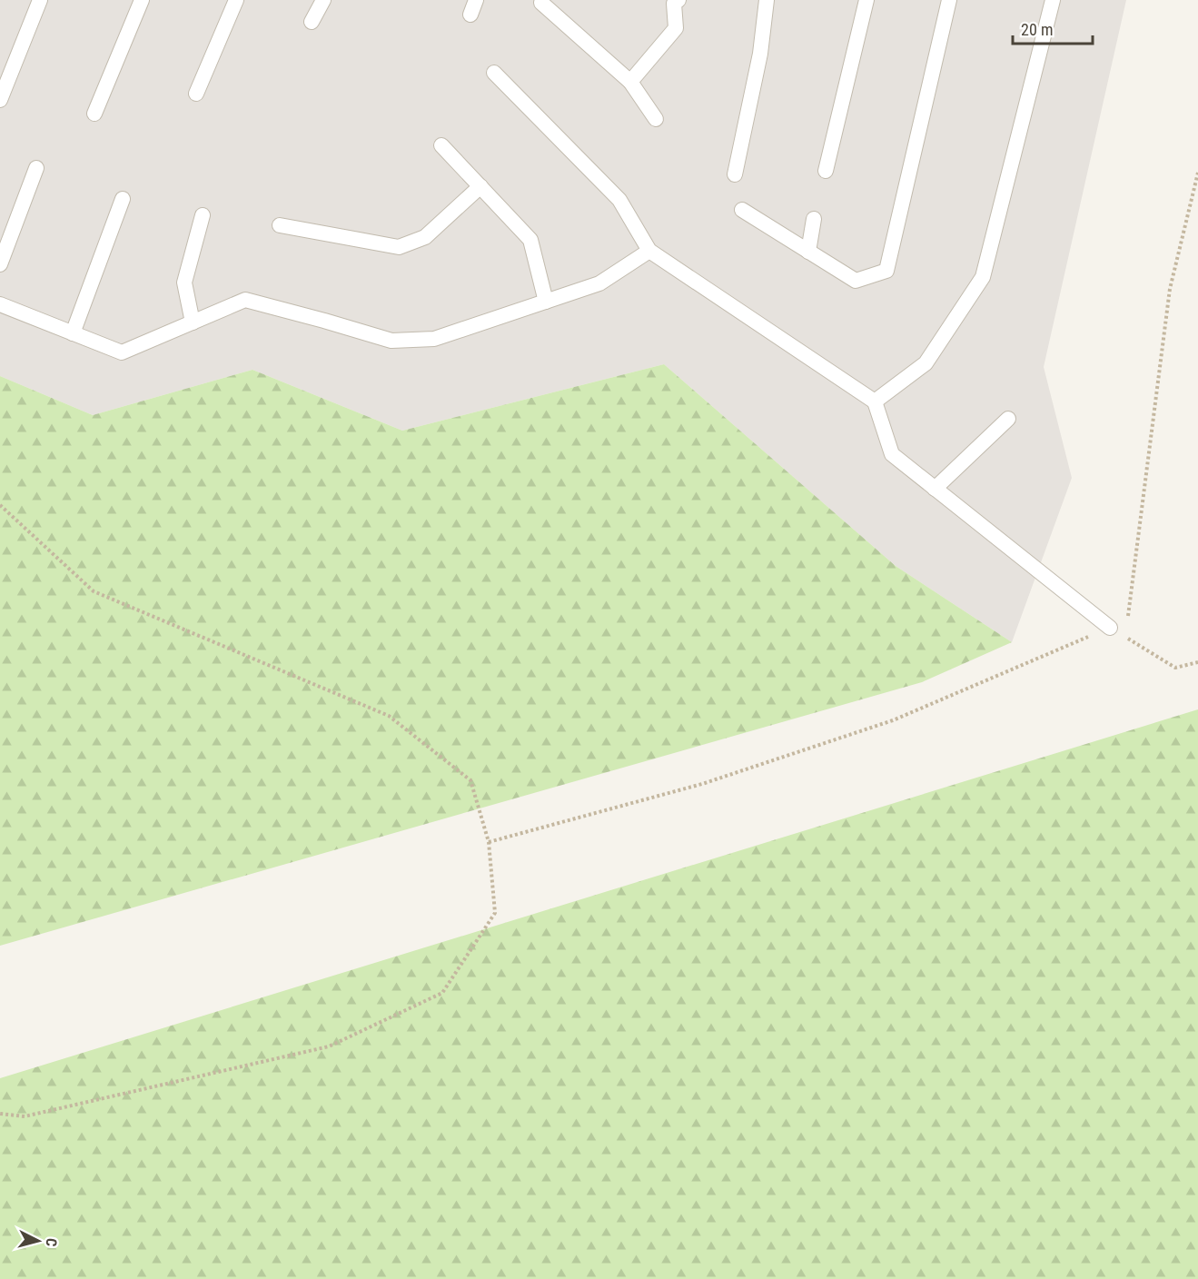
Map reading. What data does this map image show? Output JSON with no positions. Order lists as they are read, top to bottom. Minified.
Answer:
{"scale_bar":"20 m","north":"right"}
